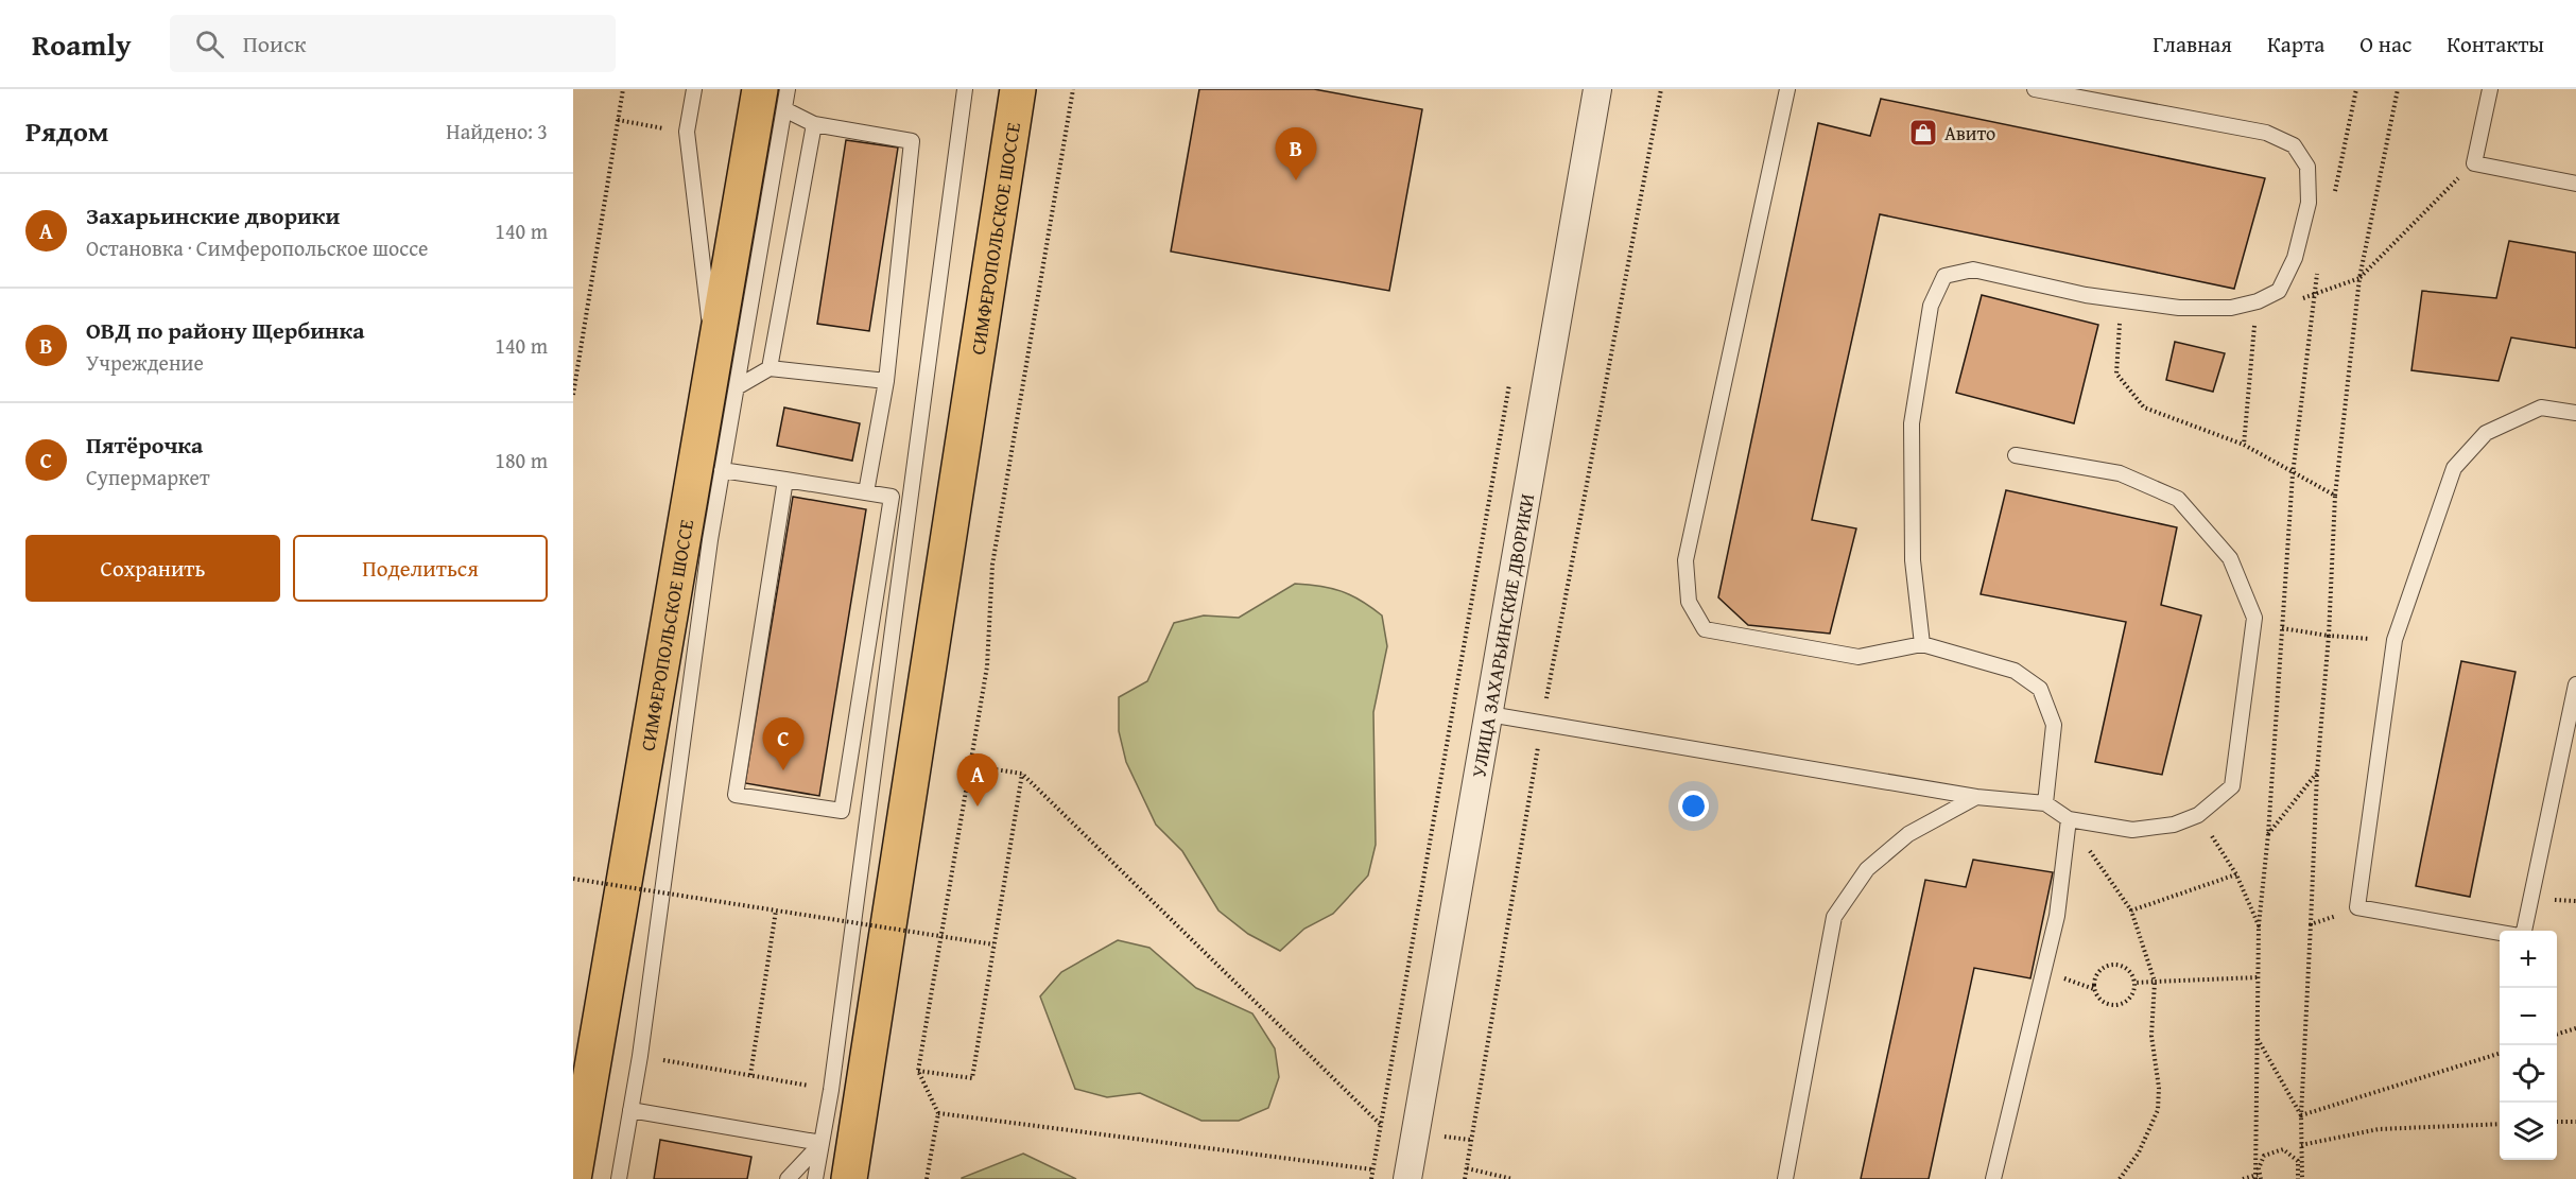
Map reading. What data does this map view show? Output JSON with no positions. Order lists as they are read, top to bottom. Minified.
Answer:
{"streets":{"main road":["СИМФЕРОПОЛЬСКОЕ ШОССЕ"],"street":["УЛИЦА ЗАХАРЬИНСКИЕ ДВОРИКИ"]},"places":{"shop":["Авито"]},"page":{"header":"Roamly","search":"Поиск","nav":["Главная","Карта","О нас","Контакты"],"heading":["Рядом","Найдено: 3"],"pins":["B","C","A"],"list":[{"mark":"A","name":"Захарьинские дворики","note":"Остановка · Симферопольское шоссе","value":"140 m"},{"mark":"B","name":"ОВД по району Щербинка","note":"Учреждение","value":"140 m"},{"mark":"C","name":"Пятёрочка","note":"Супермаркет","value":"180 m"}],"buttons":["Сохранить","Поделиться"],"map_buttons":["+","−"]}}
